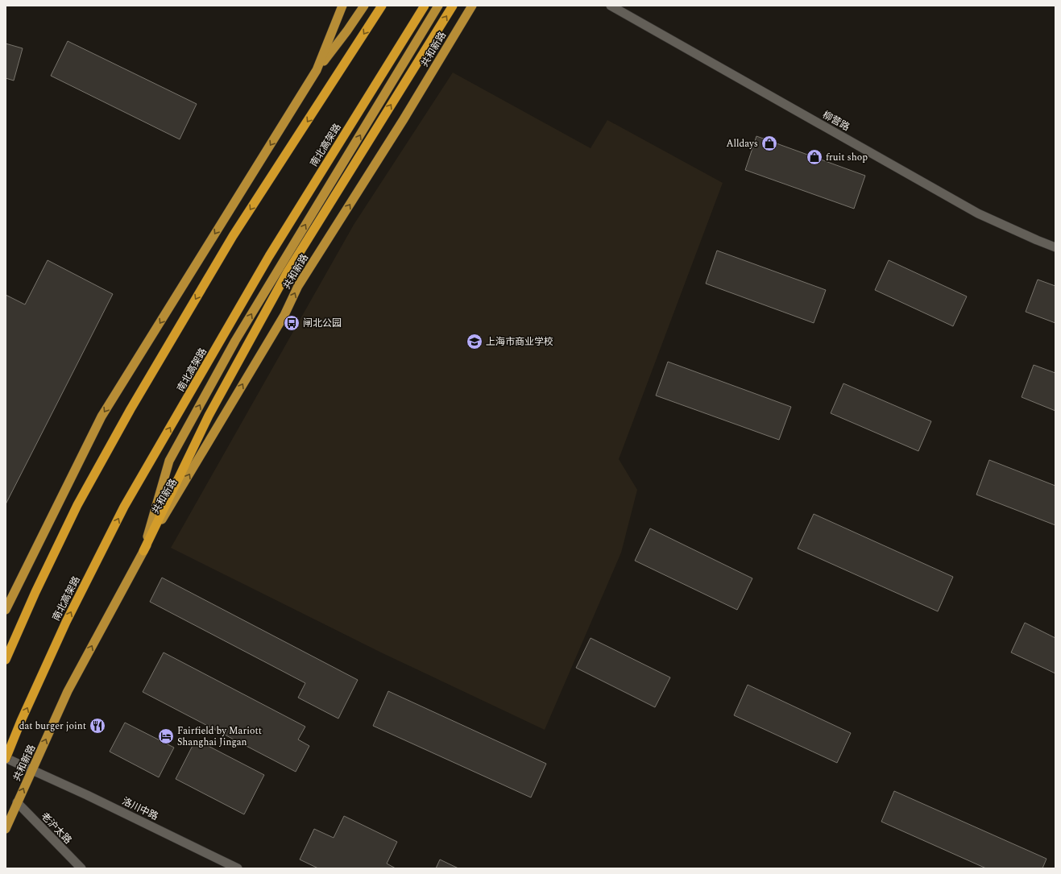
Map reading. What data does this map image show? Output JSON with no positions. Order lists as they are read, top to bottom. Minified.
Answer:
{"streets":{"highway":["南北高架路"],"main road":["共和新路","柳营路","洛川中路","老沪太路"]},"crossings":[["共和新路","洛川中路"],["共和新路","老沪太路"],["南北高架路","洛川中路"]],"places":{"shop":["Alldays","fruit shop"],"bus stop":["闸北公园"],"school or university":["上海市商业学校"],"restaurant":["dat burger joint"],"hotel":["Fairfield by Mariott Shanghai Jingan"]}}
